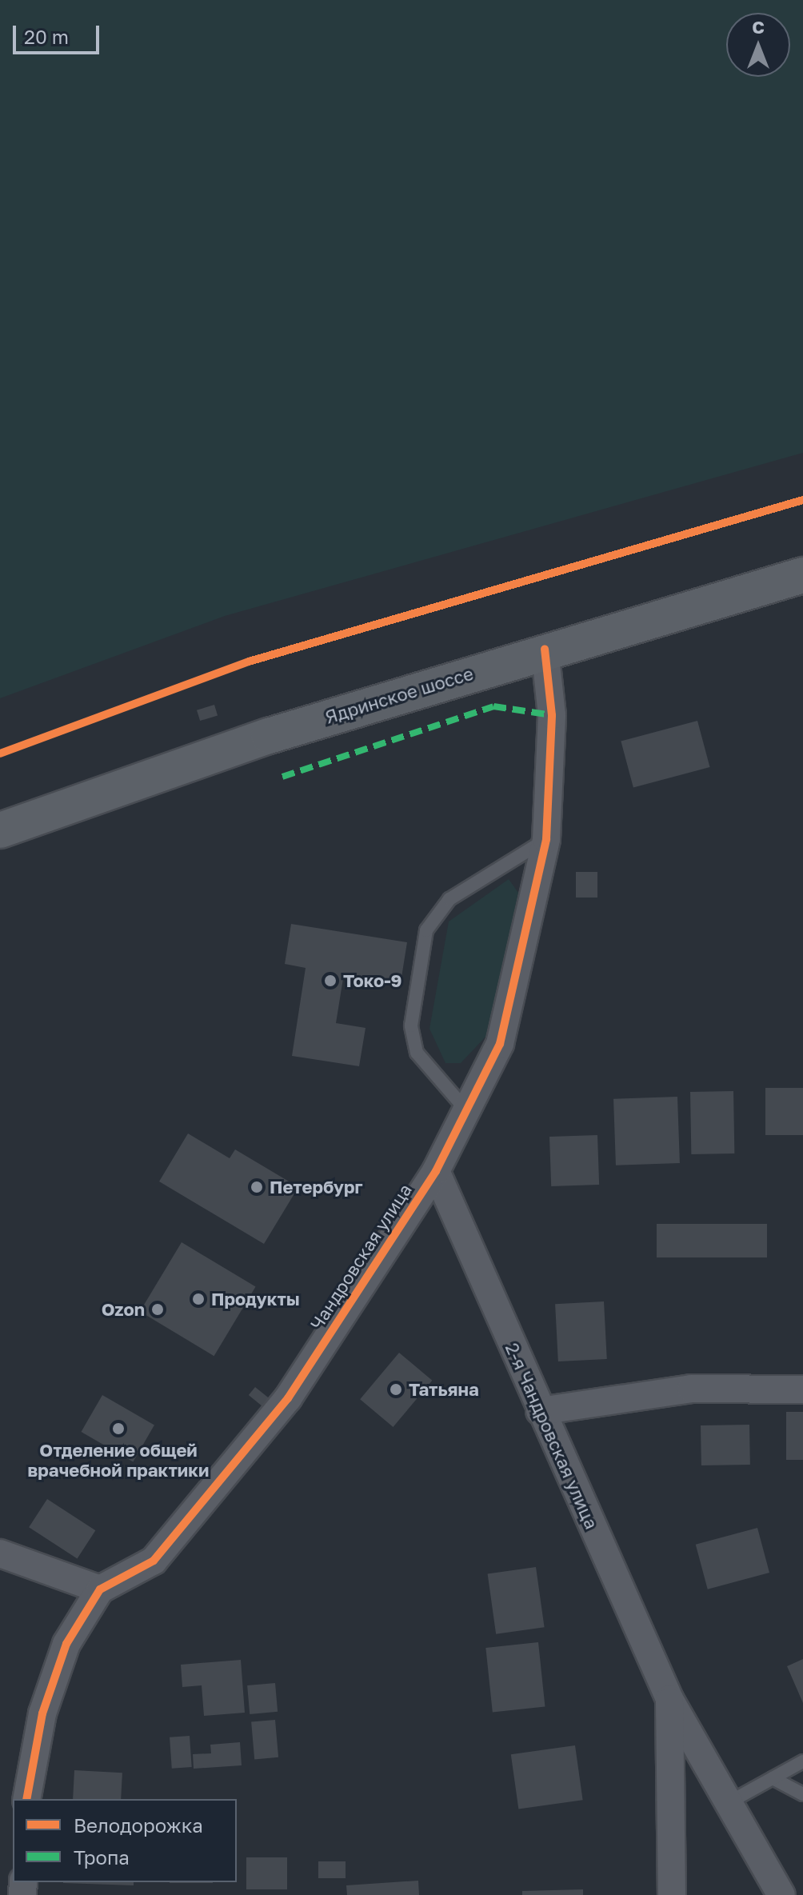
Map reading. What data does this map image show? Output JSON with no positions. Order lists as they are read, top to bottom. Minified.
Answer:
{"streets":{"main road":["Ядринское шоссе"],"street":["Чандровская улица","2-я Чандровская улица"]},"crossings":[["Ядринское шоссе","Чандровская улица"],["Чандровская улица","2-я Чандровская улица"]],"places":["Токо-9","Петербург","Продукты","Ozon","Татьяна","Отделение общей врачебной практики"],"legend":["Велодорожка","Тропа"],"scale_bar":"20 m","north":"top"}
